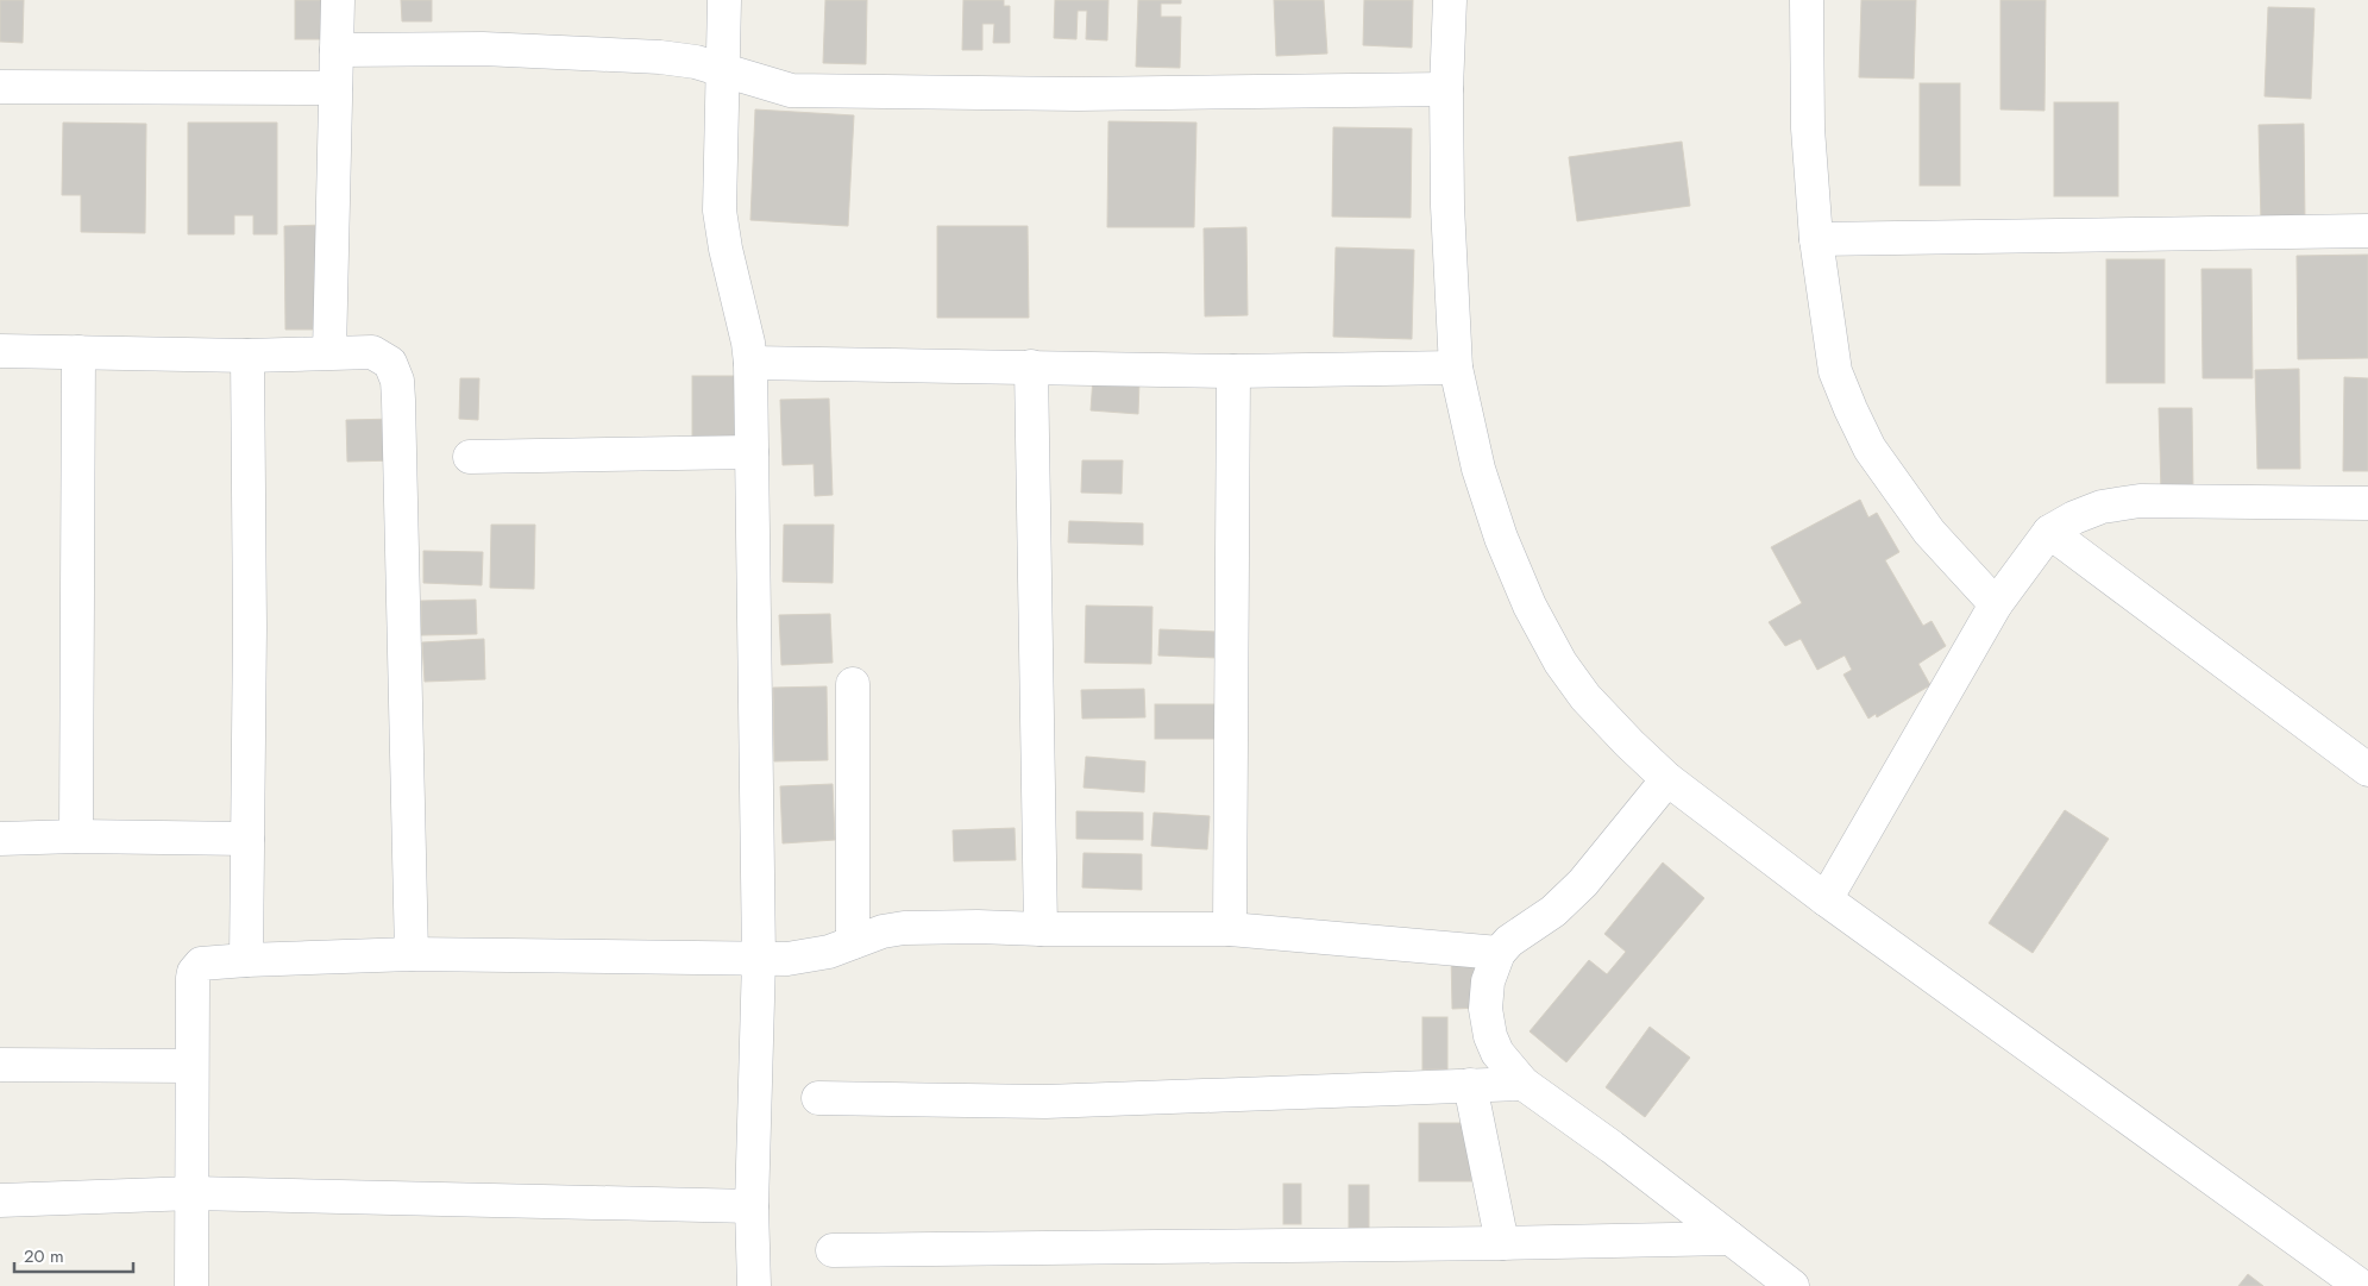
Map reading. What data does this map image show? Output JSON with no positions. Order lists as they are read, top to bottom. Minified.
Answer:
{"scale_bar":"20 m"}
